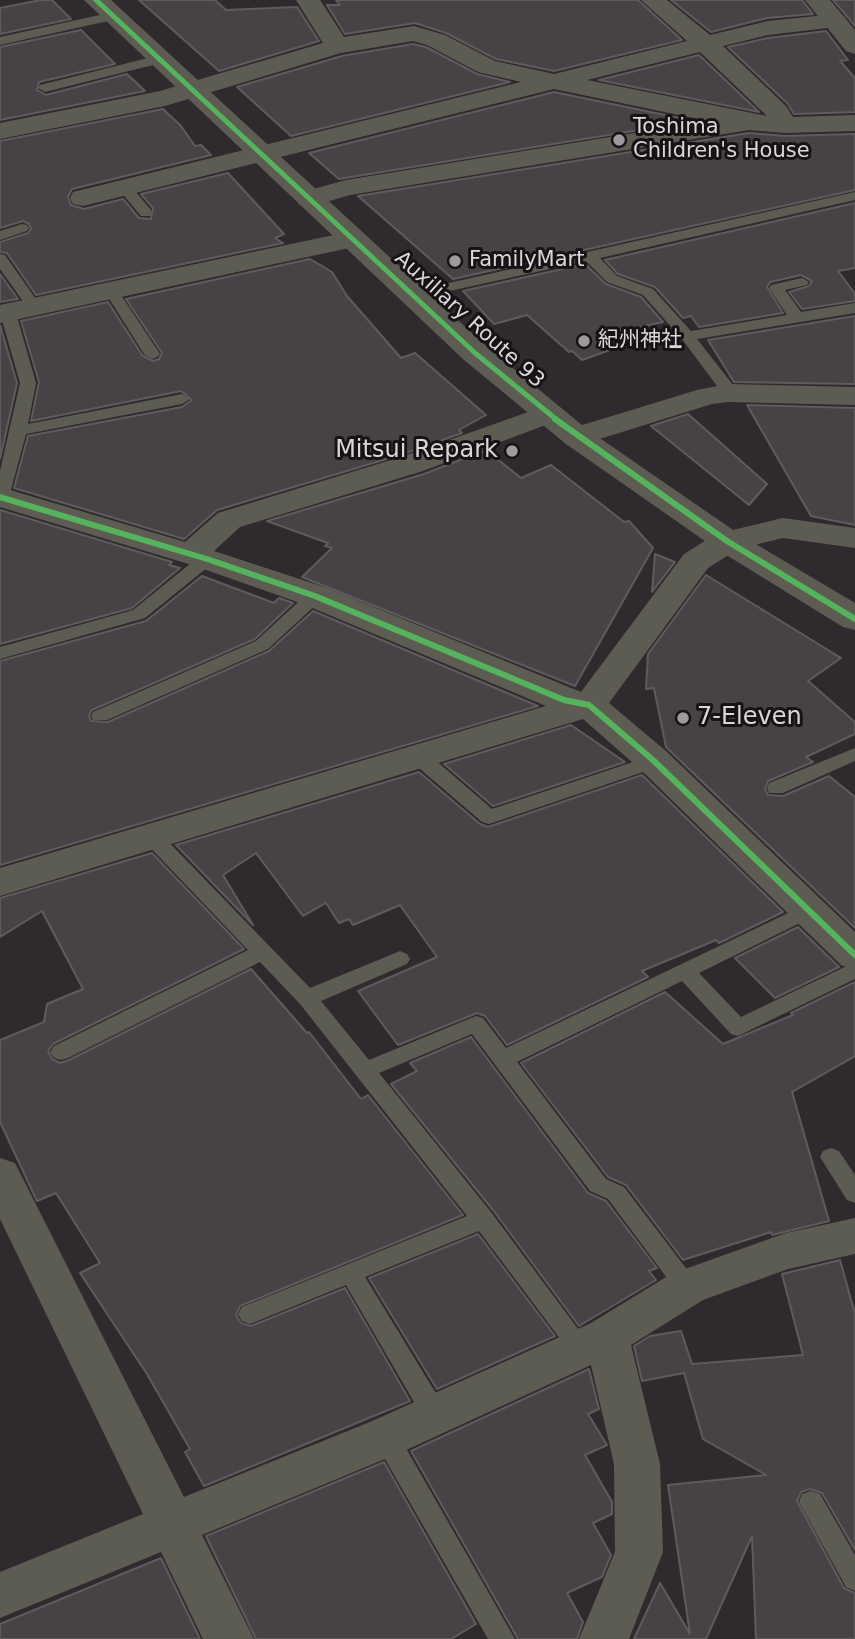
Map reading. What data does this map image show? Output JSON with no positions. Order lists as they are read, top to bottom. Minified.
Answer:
{"streets":{"street":["Auxiliary Route 93"]},"places":["Toshima Children's House","FamilyMart","紀州神社","Mitsui Repark","7-Eleven"]}
